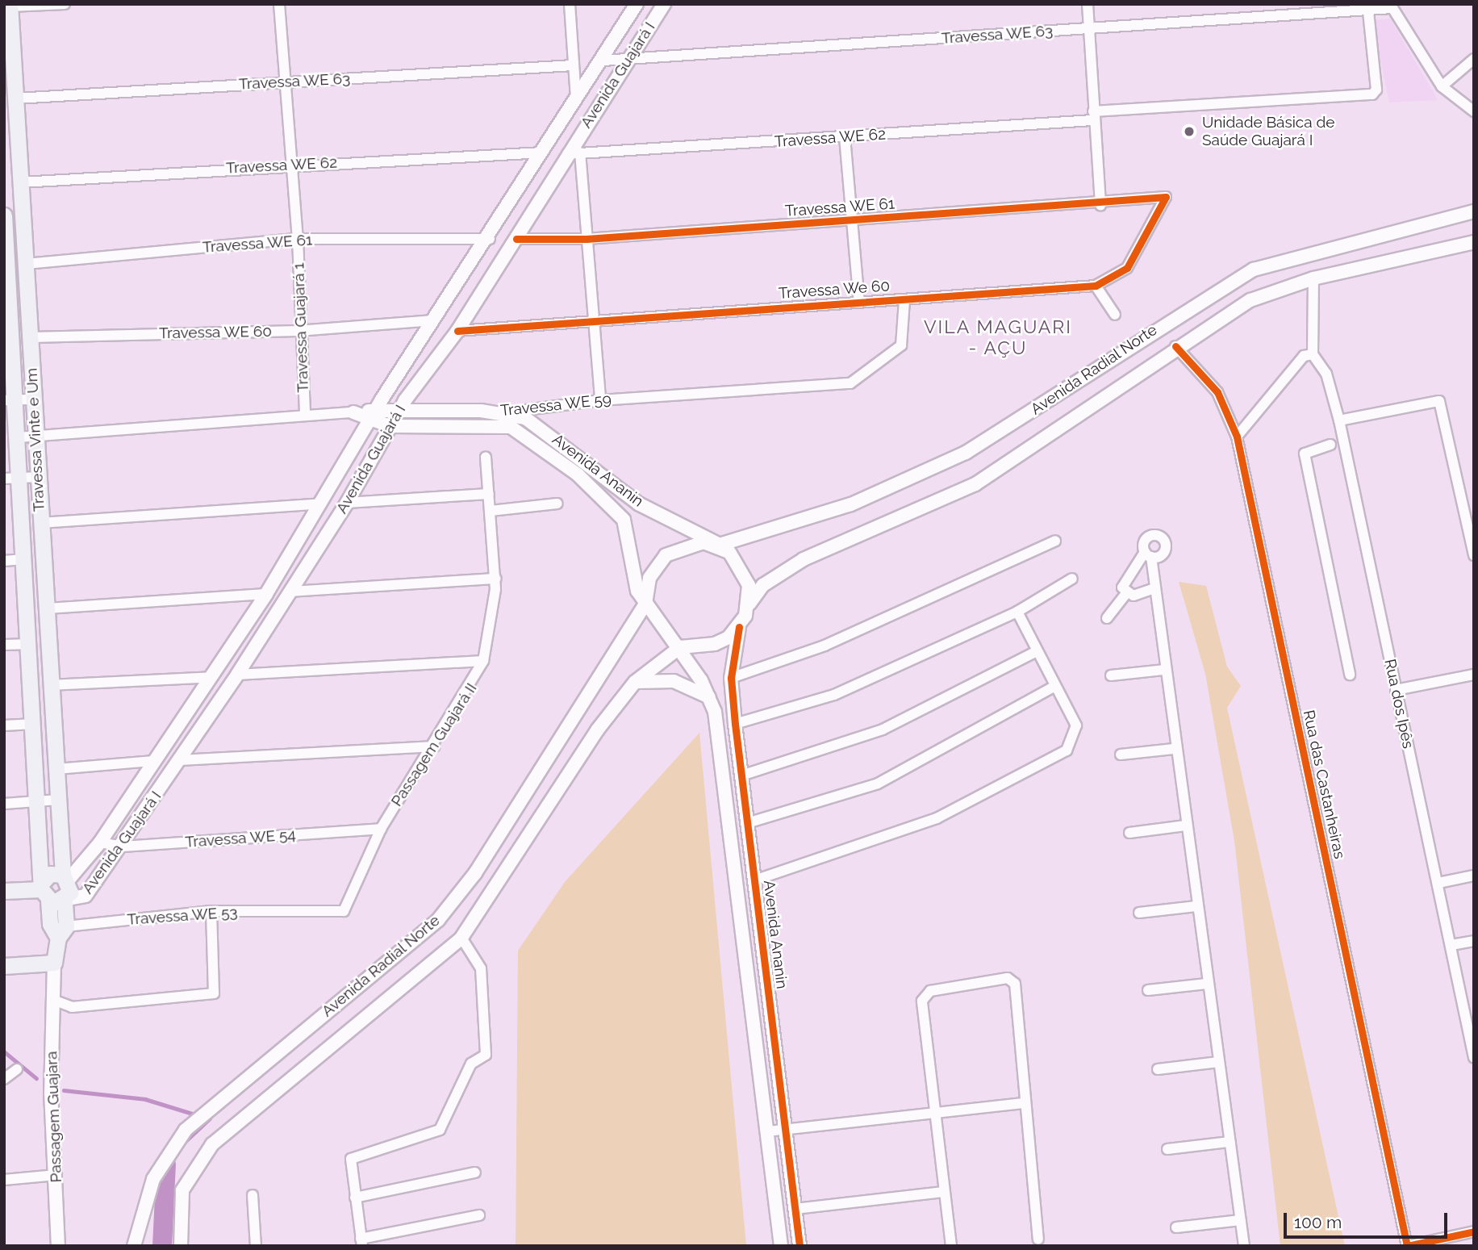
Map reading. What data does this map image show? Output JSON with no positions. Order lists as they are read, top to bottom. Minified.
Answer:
{"streets":{"main road":["Avenida Guajará I","Avenida Radial Norte","Travessa WE 59","Travessa Vinte e Um","Avenida Ananin","Passagem Guajara"],"street":["Travessa WE 63","Travessa WE 62","Travessa WE 61","Travessa We 60","Travessa Guajará 1","Travessa WE 60","Rua dos Ipês","Passagem Guajará II","Rua das Castanheiras","Travessa WE 54","Travessa WE 53"]},"crossings":[["Travessa WE 63","Avenida Guajará I"],["Travessa WE 63","Travessa WE 62"],["Travessa WE 63","Travessa Guajará 1"],["Travessa WE 63","Travessa Vinte e Um"],["Avenida Guajará I","Travessa WE 62"],["Avenida Guajará I","Travessa WE 61"],["Avenida Guajará I","Travessa We 60"],["Avenida Guajará I","Travessa WE 60"],["Avenida Guajará I","Travessa WE 59"],["Avenida Guajará I","Travessa Vinte e Um"],["Avenida Guajará I","Avenida Ananin"],["Avenida Guajará I","Travessa WE 54"],["Travessa WE 62","Travessa Guajará 1"],["Travessa WE 62","Travessa Vinte e Um"],["Travessa WE 61","Travessa We 60"],["Travessa WE 61","Travessa Guajará 1"],["Travessa WE 61","Travessa Vinte e Um"],["Travessa We 60","Travessa WE 59"],["Travessa Guajará 1","Travessa WE 60"],["Travessa WE 60","Travessa Vinte e Um"],["Avenida Radial Norte","Avenida Ananin"],["Avenida Radial Norte","Rua das Castanheiras"],["Travessa WE 59","Avenida Ananin"],["Travessa Vinte e Um","Travessa WE 53"],["Travessa Vinte e Um","Passagem Guajara"],["Passagem Guajará II","Travessa WE 54"],["Passagem Guajará II","Travessa WE 53"]],"districts":["VILA MAGUARI - AÇU"],"places":["Unidade Básica de Saúde Guajará I"],"scale_bar":"100 m"}
